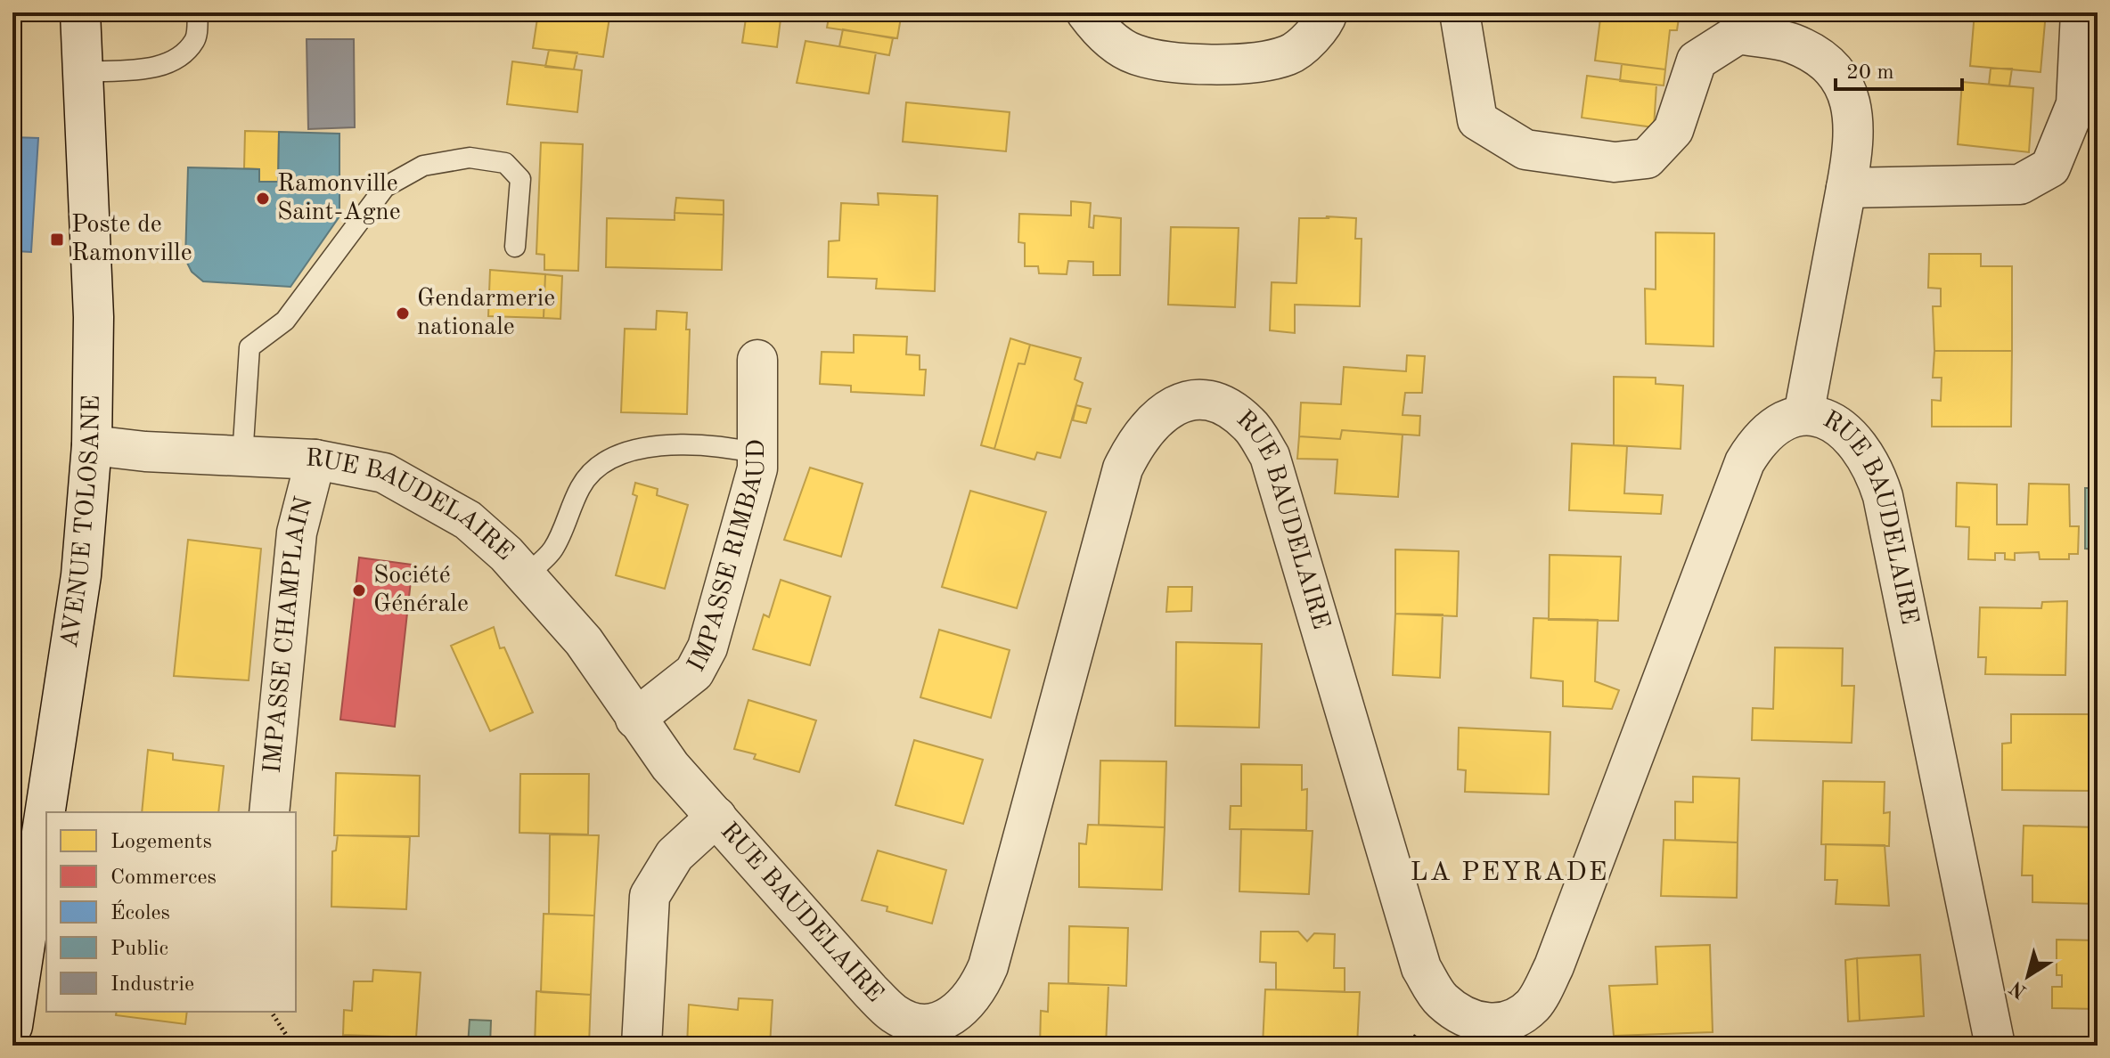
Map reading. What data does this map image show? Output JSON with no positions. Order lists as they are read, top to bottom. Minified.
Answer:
{"streets":{"street":["RUE BAUDELAIRE","AVENUE TOLOSANE","IMPASSE RIMBAUD","IMPASSE CHAMPLAIN"]},"crossings":[["RUE BAUDELAIRE","AVENUE TOLOSANE"],["RUE BAUDELAIRE","IMPASSE RIMBAUD"],["RUE BAUDELAIRE","IMPASSE CHAMPLAIN"]],"districts":["LA PEYRADE"],"places":{"other":["Ramonville Saint-Agne","Gendarmerie nationale","Société Générale"],"transit":["Poste de Ramonville"]},"legend":["Logements","Commerces","Écoles","Public","Industrie"],"scale_bar":"20 m","north":"bottom left"}
